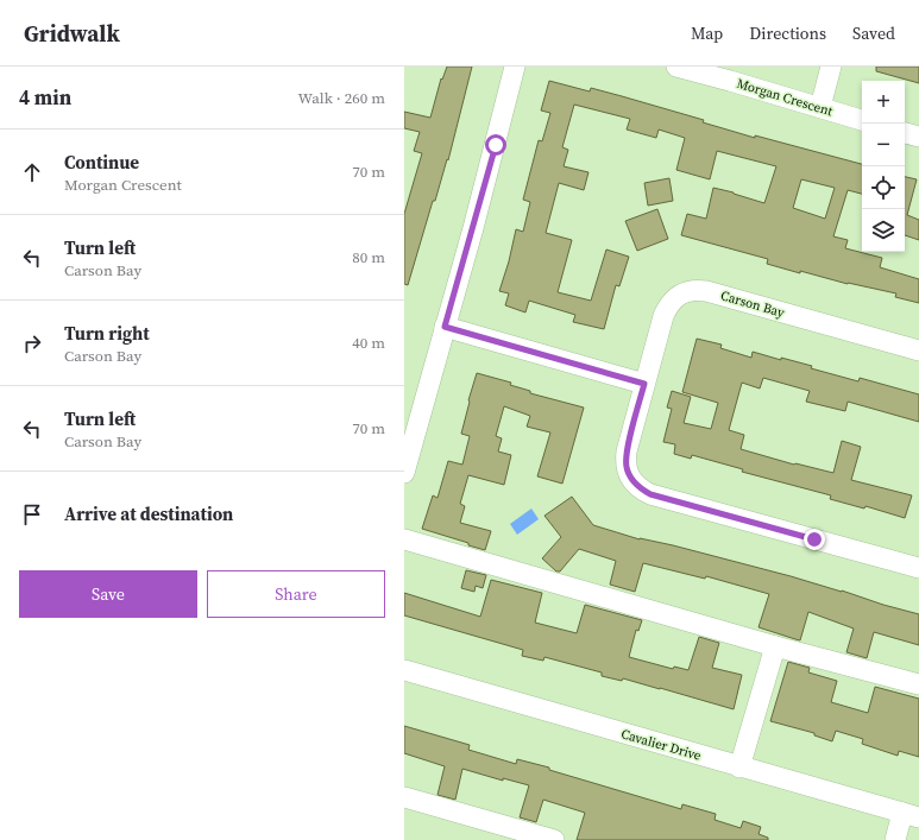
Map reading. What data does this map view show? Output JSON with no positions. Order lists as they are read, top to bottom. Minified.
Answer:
{"streets":{"street":["Morgan Crescent","Carson Bay","Cavalier Drive"]},"page":{"header":"Gridwalk","nav":["Map","Directions","Saved"],"heading":["4 min","Walk · 260 m"],"map_buttons":["+","−"],"list":[["Continue","Morgan Crescent","70 m"],["Turn left","Carson Bay","80 m"],["Turn right","Carson Bay","40 m"],["Turn left","Carson Bay","70 m"],"Arrive at destination"],"buttons":["Save","Share"]}}
